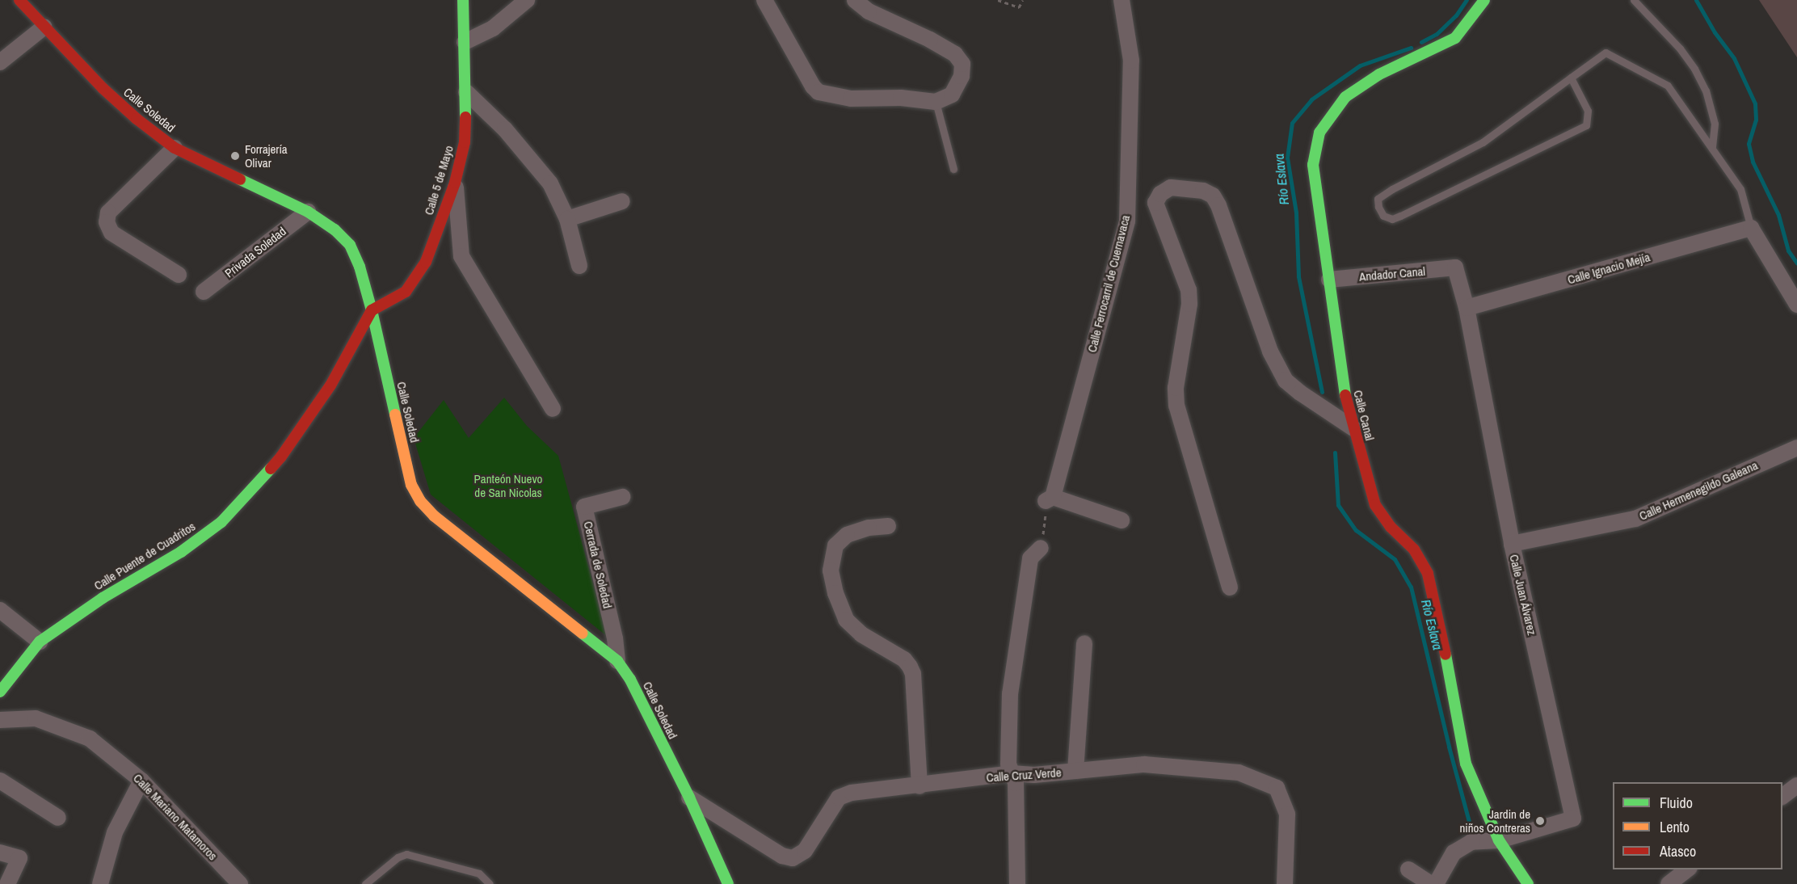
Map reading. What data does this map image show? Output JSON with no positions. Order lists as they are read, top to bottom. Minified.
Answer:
{"streets":{"street":["Calle Soledad","Calle 5 de Mayo","Privada Soledad","Calle Ignacio Mejía","Andador Canal","Calle Ferrocarril de Cuernavaca","Calle Canal","Calle Hermenegildo Galeana","Calle Puente de Cuadritos","Cerrada de Soledad","Calle Juan Álvarez","Calle Cruz Verde","Calle Mariano Matamoros"]},"crossings":[["Calle Soledad","Calle 5 de Mayo"],["Calle Soledad","Privada Soledad"],["Calle Soledad","Calle Puente de Cuadritos"],["Calle Soledad","Cerrada de Soledad"],["Calle Soledad","Calle Cruz Verde"],["Calle 5 de Mayo","Calle Puente de Cuadritos"],["Calle Ignacio Mejía","Calle Juan Álvarez"],["Andador Canal","Calle Canal"],["Andador Canal","Calle Juan Álvarez"],["Calle Canal","Calle Juan Álvarez"],["Calle Hermenegildo Galeana","Calle Juan Álvarez"]],"water":["Río Eslava"],"parks":["Panteón Nuevo de San Nicolas"],"places":["Forrajería Olivar","Jardin de niños Contreras"],"legend":["Fluido","Lento","Atasco"]}
